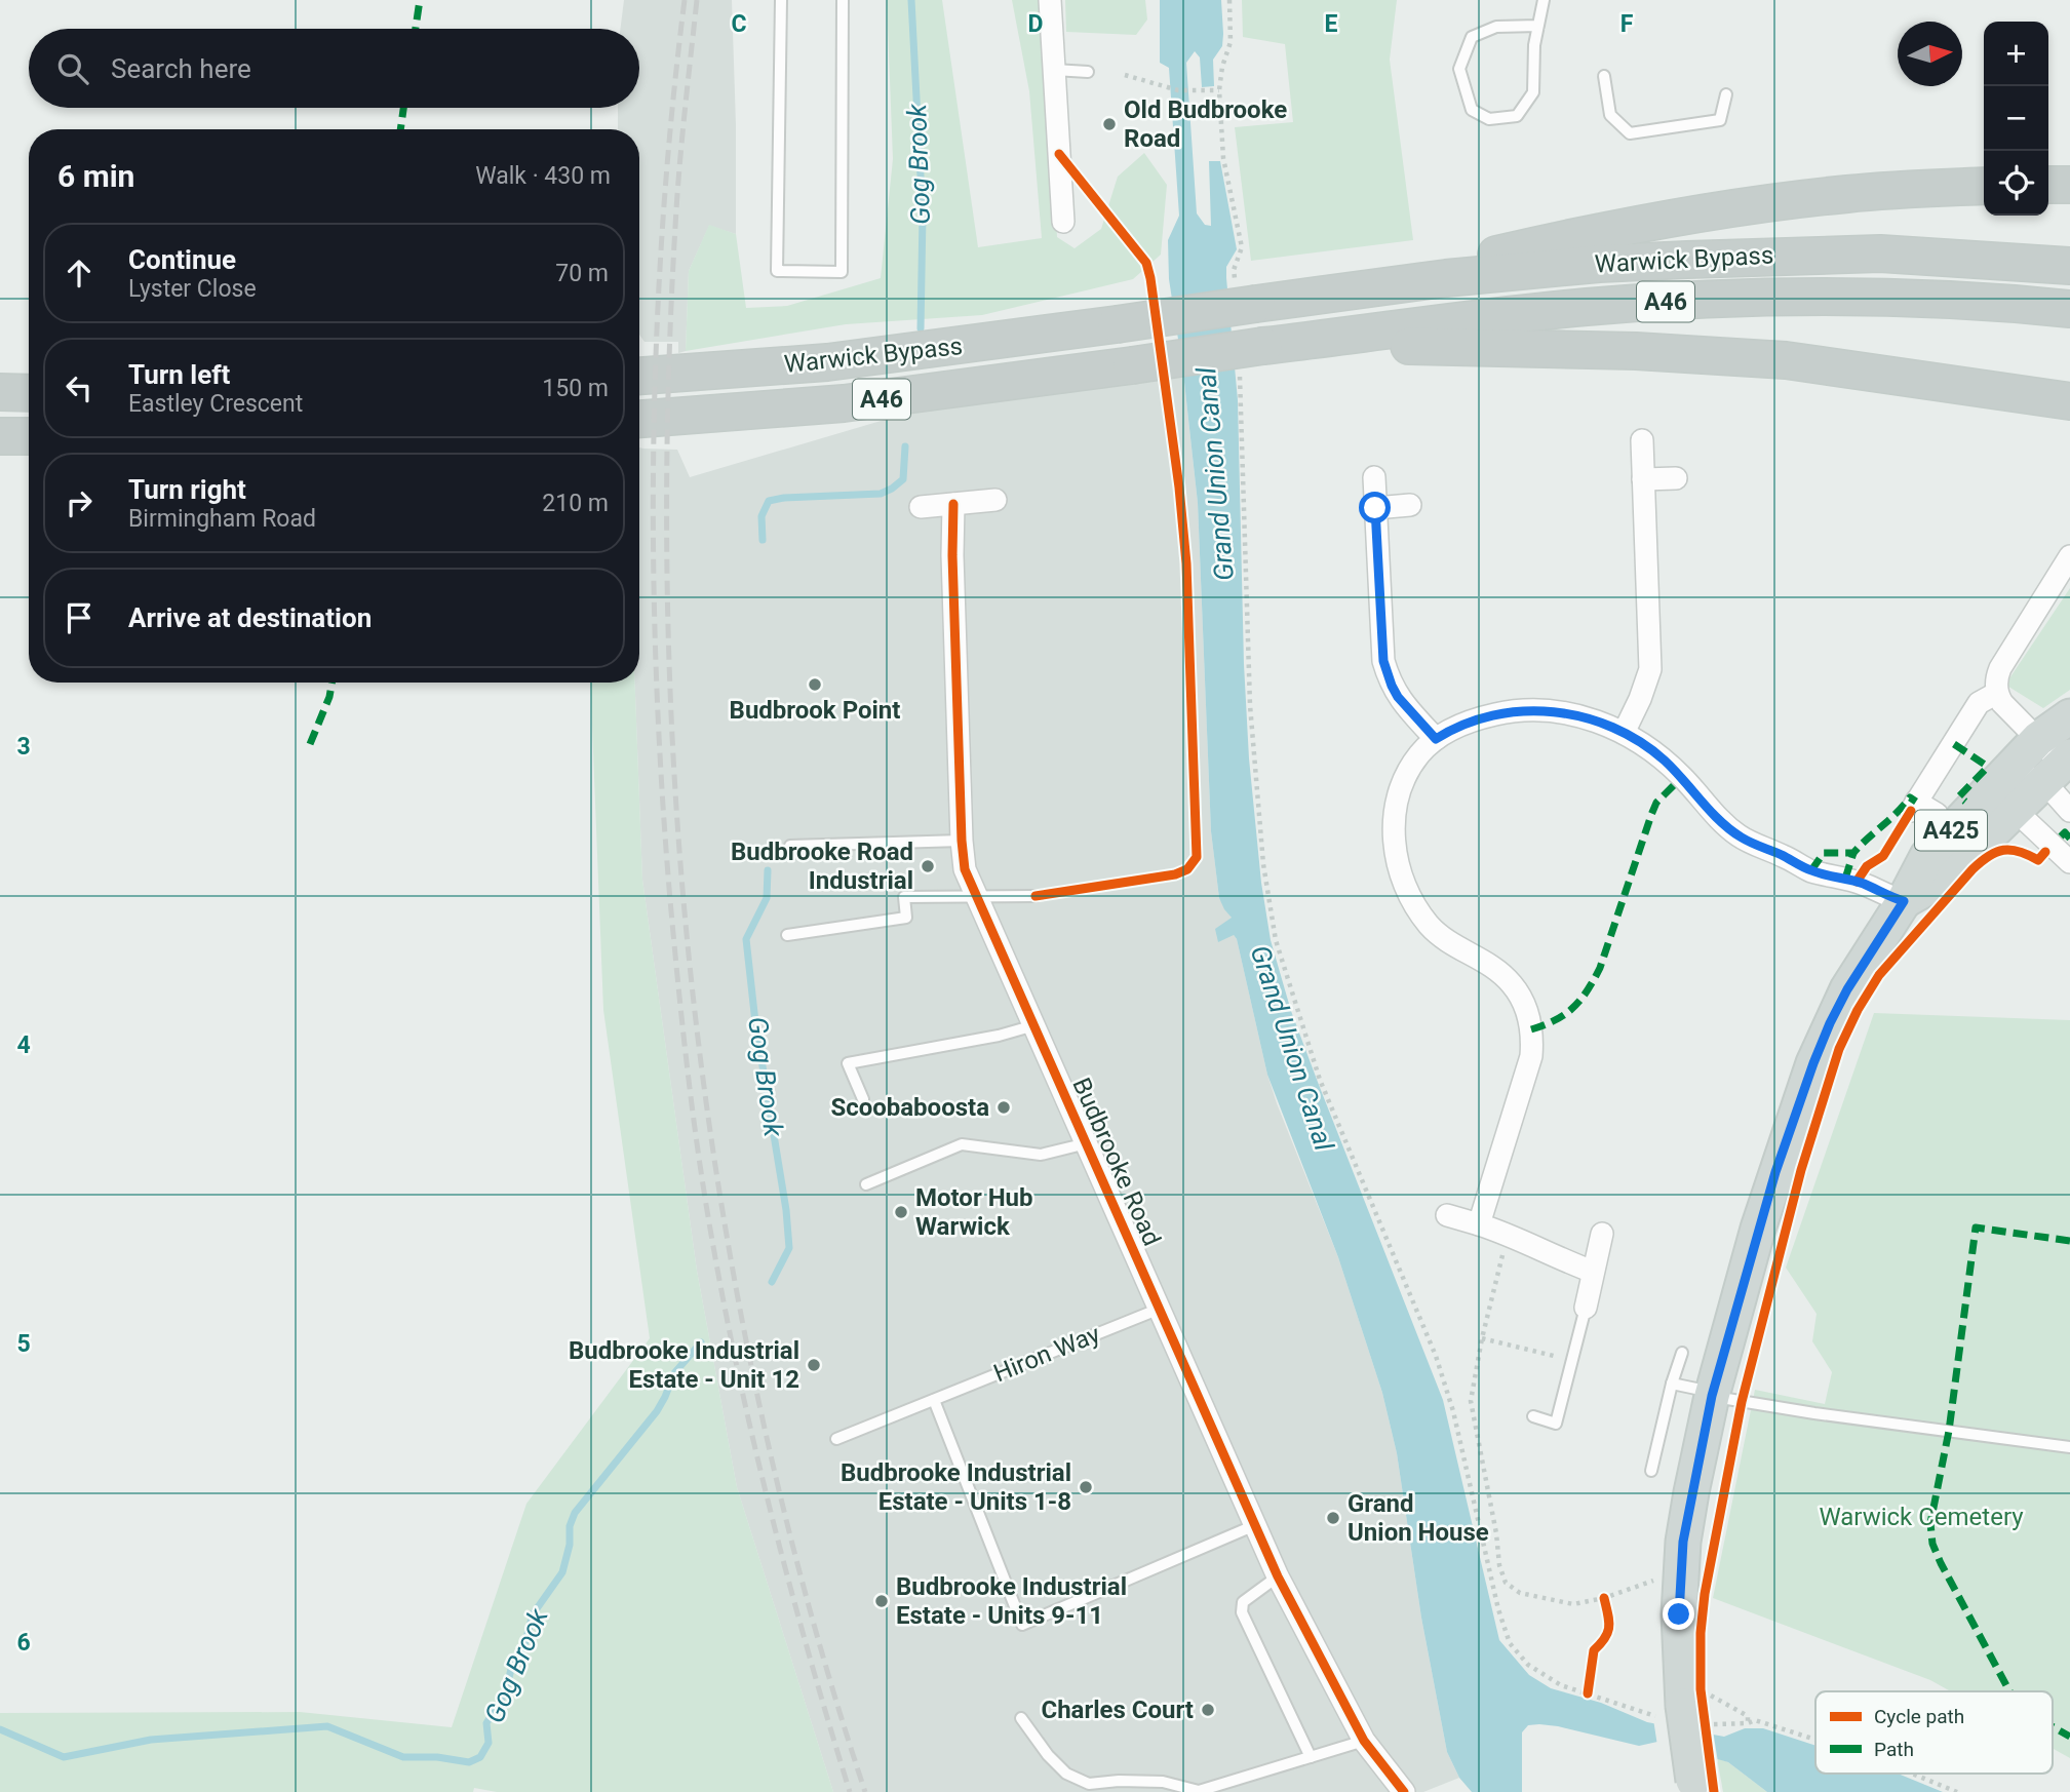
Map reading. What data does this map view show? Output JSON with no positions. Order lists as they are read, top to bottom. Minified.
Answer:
{"streets":{"highway":["Warwick Bypass","A46"],"main road":["A425"],"street":["Budbrooke Road"],"lane":["Hiron Way"]},"crossings":[["Budbrooke Road","Hiron Way"]],"water":["Gog Brook","Grand Union Canal"],"parks":["Warwick Cemetery"],"places":["Old Budbrooke Road","Budbrook Point","Budbrooke Road Industrial","Scoobaboosta","Motor Hub Warwick","Budbrooke Industrial Estate - Unit 12","Budbrooke Industrial Estate - Units 1-8","Grand Union House","Budbrooke Industrial Estate - Units 9-11","Charles Court"],"legend":["Cycle path","Path"],"north":"right","page":{"map_buttons":["+","−"],"search":"Search here","heading":["6 min","Walk · 430 m"],"list":[["Continue","Lyster Close","70 m"],["Turn left","Eastley Crescent","150 m"],["Turn right","Birmingham Road","210 m"],"Arrive at destination"]},"grid":{"columns":["C","D","E","F"],"rows":["3","4","5","6"]}}
